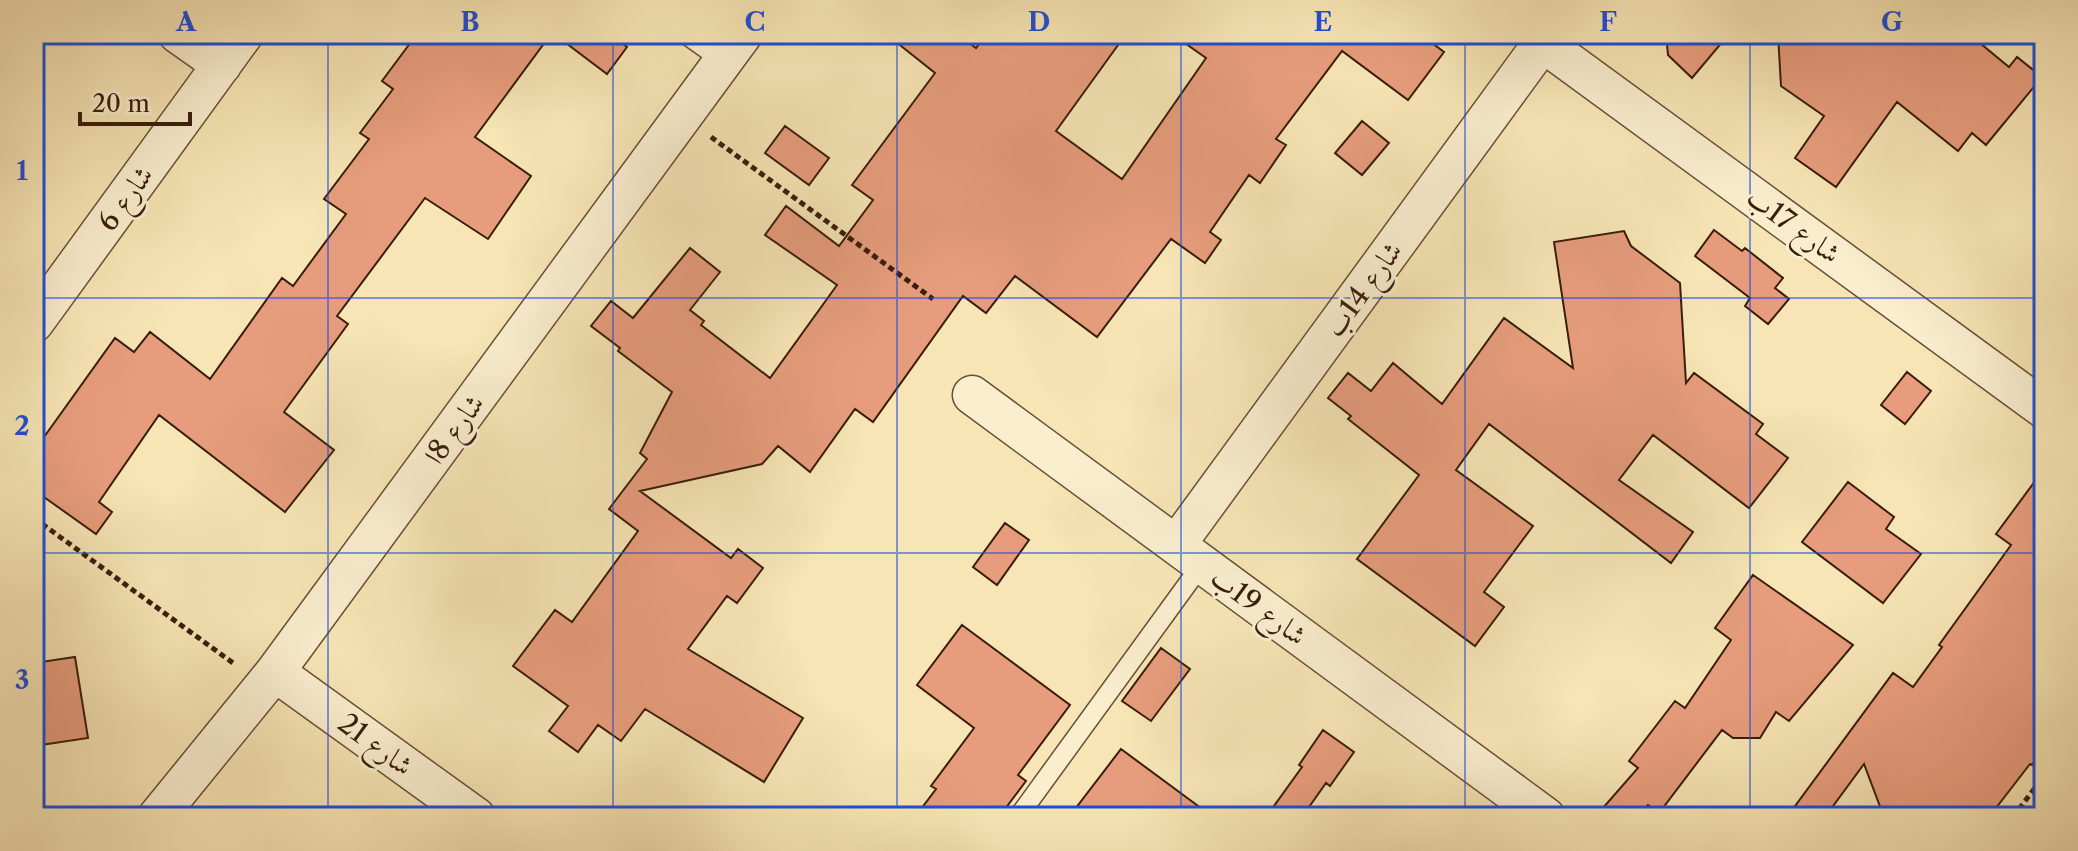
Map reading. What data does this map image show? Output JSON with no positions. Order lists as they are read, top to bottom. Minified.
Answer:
{"streets":{"street":["شارع 6","شارع 17ب","شارع 14ب","شارع 8ا","شارع 19ب","شارع 21"]},"crossings":[["شارع 17ب","شارع 14ب"],["شارع 14ب","شارع 19ب"],["شارع 8ا","شارع 21"]],"scale_bar":"20 m","grid":{"columns":["A","B","C","D","E","F","G"],"rows":["1","2","3"]}}
